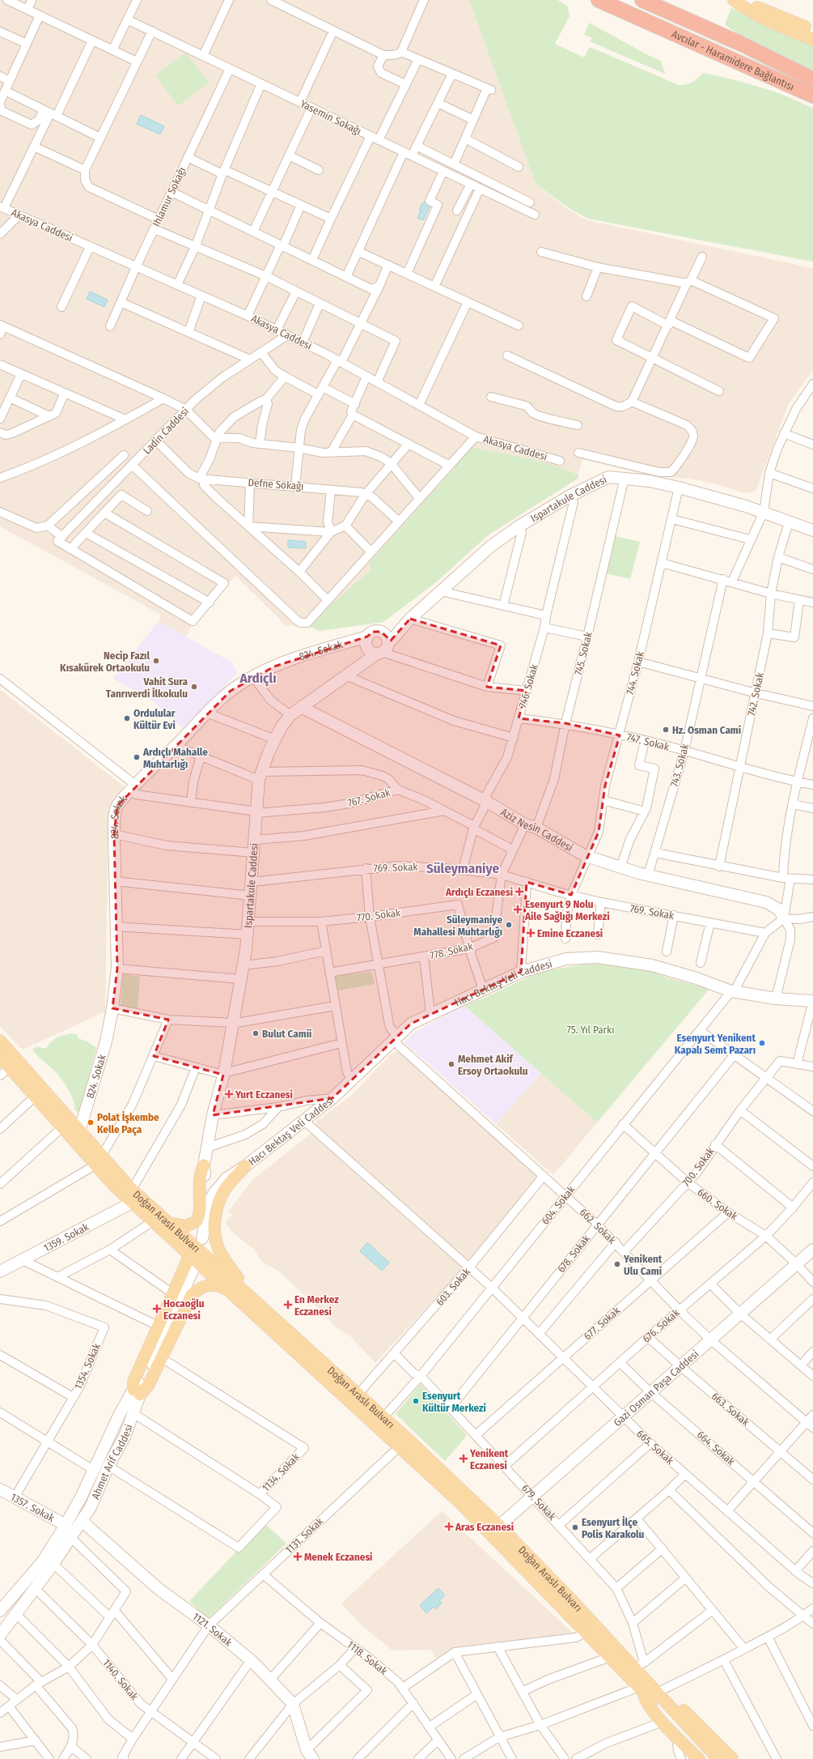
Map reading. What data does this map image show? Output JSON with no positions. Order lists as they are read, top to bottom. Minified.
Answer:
{"streets":{"highway":["Avcılar - Haramidere Bağlantısı"],"main road":["Doğan Araslı Bulvarı"],"street":["Yasemin Sokağı","Ihlamur Sokağı","Akasya Caddesi","Ladin Caddesi","Defne Sokağı","Ispartakule Caddesi","824. Sokak","745. Sokak","744. Sokak","746. Sokak","742. Sokak","747. Sokak","743. Sokak","767. Sokak","Aziz Nesin Caddesi","769. Sokak","770. Sokak","778. Sokak","Hacı Bektaş Veli Caddesi","700. Sokak","660. Sokak","604. Sokak","662. Sokak","1359. Sokak","678. Sokak","603. Sokak","677. Sokak","676. Sokak","1354. Sokak","Gazi Osman Paşa Caddesi","663. Sokak","665. Sokak","664. Sokak","Ahmet Arif Caddesi","1134. Sokak","679. Sokak","1357. Sokak","1131. Sokak","1121. Sokak","1118. Sokak","1140. Sokak"]},"crossings":[["Yasemin Sokağı","Ihlamur Sokağı"],["Ihlamur Sokağı","Akasya Caddesi"],["Akasya Caddesi","Ladin Caddesi"],["Ladin Caddesi","Defne Sokağı"],["Ispartakule Caddesi","824. Sokak"],["Ispartakule Caddesi","745. Sokak"],["Ispartakule Caddesi","744. Sokak"],["Ispartakule Caddesi","746. Sokak"],["Ispartakule Caddesi","742. Sokak"],["Ispartakule Caddesi","767. Sokak"],["Ispartakule Caddesi","Aziz Nesin Caddesi"],["Ispartakule Caddesi","769. Sokak"],["Ispartakule Caddesi","770. Sokak"],["Ispartakule Caddesi","Hacı Bektaş Veli Caddesi"],["824. Sokak","767. Sokak"],["824. Sokak","Doğan Araslı Bulvarı"],["745. Sokak","747. Sokak"],["745. Sokak","Aziz Nesin Caddesi"],["744. Sokak","747. Sokak"],["744. Sokak","Aziz Nesin Caddesi"],["744. Sokak","769. Sokak"],["746. Sokak","747. Sokak"],["746. Sokak","767. Sokak"],["746. Sokak","Aziz Nesin Caddesi"],["746. Sokak","769. Sokak"],["742. Sokak","747. Sokak"],["747. Sokak","743. Sokak"],["743. Sokak","Aziz Nesin Caddesi"],["767. Sokak","778. Sokak"],["Aziz Nesin Caddesi","778. Sokak"],["769. Sokak","778. Sokak"],["769. Sokak","604. Sokak"],["769. Sokak","662. Sokak"],["770. Sokak","778. Sokak"],["770. Sokak","Hacı Bektaş Veli Caddesi"],["770. Sokak","662. Sokak"],["778. Sokak","662. Sokak"],["Hacı Bektaş Veli Caddesi","604. Sokak"],["Hacı Bektaş Veli Caddesi","662. Sokak"],["Hacı Bektaş Veli Caddesi","665. Sokak"],["700. Sokak","660. Sokak"],["700. Sokak","662. Sokak"],["660. Sokak","604. Sokak"],["660. Sokak","678. Sokak"],["660. Sokak","677. Sokak"],["660. Sokak","676. Sokak"],["660. Sokak","Gazi Osman Paşa Caddesi"],["604. Sokak","Doğan Araslı Bulvarı"],["604. Sokak","662. Sokak"],["604. Sokak","665. Sokak"],["604. Sokak","679. Sokak"],["Doğan Araslı Bulvarı","1359. Sokak"],["Doğan Araslı Bulvarı","603. Sokak"],["Doğan Araslı Bulvarı","Gazi Osman Paşa Caddesi"],["Doğan Araslı Bulvarı","679. Sokak"],["Doğan Araslı Bulvarı","1131. Sokak"],["662. Sokak","678. Sokak"],["662. Sokak","603. Sokak"],["662. Sokak","677. Sokak"],["662. Sokak","676. Sokak"],["662. Sokak","Gazi Osman Paşa Caddesi"],["678. Sokak","665. Sokak"],["678. Sokak","679. Sokak"],["603. Sokak","665. Sokak"],["603. Sokak","679. Sokak"],["677. Sokak","665. Sokak"],["677. Sokak","679. Sokak"],["676. Sokak","663. Sokak"],["676. Sokak","665. Sokak"],["676. Sokak","664. Sokak"],["676. Sokak","679. Sokak"],["1354. Sokak","1357. Sokak"],["Gazi Osman Paşa Caddesi","663. Sokak"],["Gazi Osman Paşa Caddesi","665. Sokak"],["Gazi Osman Paşa Caddesi","664. Sokak"],["Gazi Osman Paşa Caddesi","679. Sokak"],["Ahmet Arif Caddesi","1134. Sokak"],["Ahmet Arif Caddesi","1357. Sokak"],["Ahmet Arif Caddesi","1121. Sokak"],["Ahmet Arif Caddesi","1140. Sokak"],["1131. Sokak","1121. Sokak"],["1131. Sokak","1118. Sokak"],["1131. Sokak","1140. Sokak"]],"districts":["Ardıçlı","Süleymaniye"],"parks":["75. Yıl Parkı"],"places":{"other":["Necip Fazıl Kısakürek Ortaokulu","Vahit Sura Tanrıverdi İlkokulu","Ordulular Kültür Evi","Hz. Osman Cami","Ardıçlı Mahalle Muhtarlığı","Süleymaniye Mahallesi Muhtarlığı","Bulut Camii","Esenyurt Yenikent Kapalı Semt Pazarı","Mehmet Akif Ersoy Ortaokulu","Polat İşkembe Kelle Paça","Yenikent Ulu Cami","Esenyurt Kültür Merkezi","Esenyurt İlçe Polis Karakolu"],"health":["Ardıçlı Eczanesi","Esenyurt 9 Nolu Aile Sağlığı Merkezi","Emine Eczanesi","Yurt Eczanesi","En Merkez Eczanesi","Hocaoğlu Eczanesi","Yenikent Eczanesi","Aras Eczanesi","Menek Eczanesi"]}}
